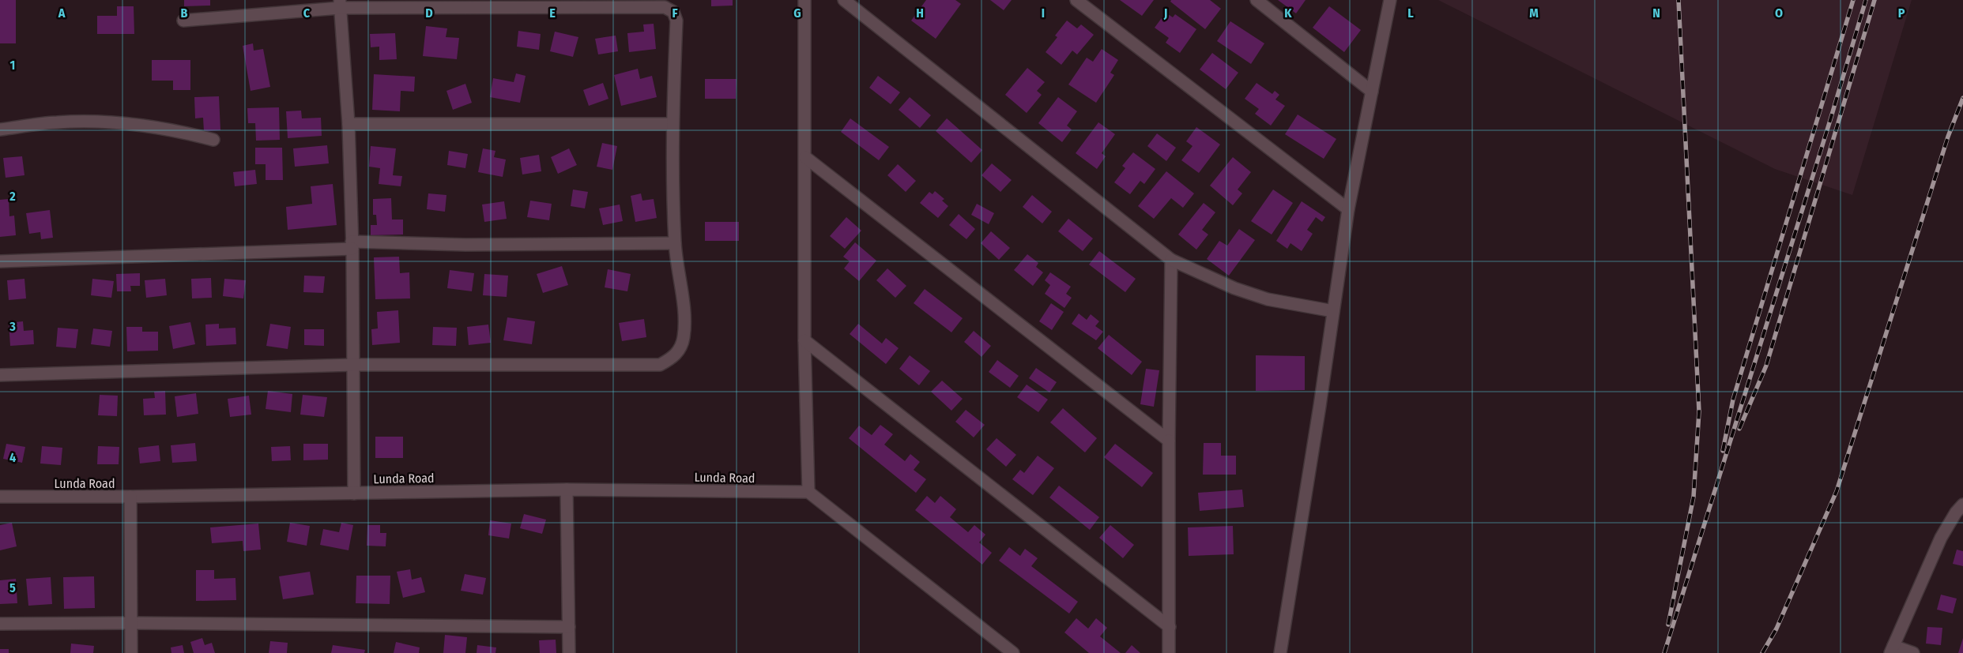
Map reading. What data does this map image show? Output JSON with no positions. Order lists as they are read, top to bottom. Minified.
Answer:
{"streets":{"street":["Lunda Road"]},"grid":{"columns":["A","B","C","D","E","F","G","H","I","J","K","L","M","N","O","P"],"rows":["1","2","3","4","5"]}}
